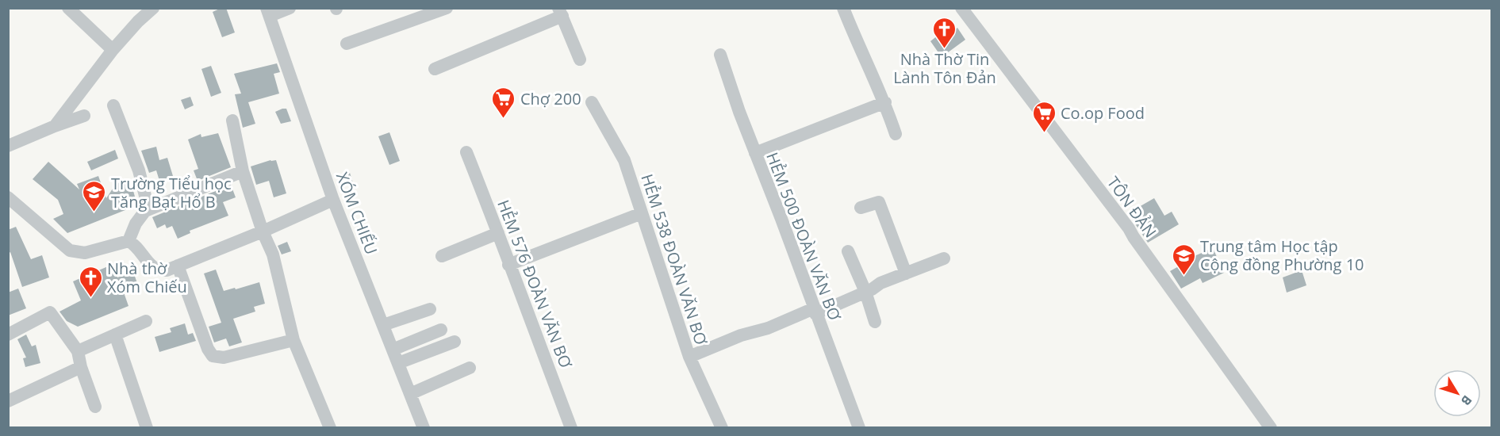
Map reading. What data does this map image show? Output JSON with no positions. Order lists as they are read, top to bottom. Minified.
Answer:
{"streets":{"street":["TÔN ĐẢN","XÓM CHIẾU","HẺM 500 ĐOÀN VĂN BƠ","HẺM 538 ĐOÀN VĂN BƠ","HẺM 576 ĐOÀN VĂN BƠ"]},"places":{"church":["Nhà Thờ Tin Lành Tôn Đản","Nhà thờ Xóm Chiếu"],"supermarket":["Chợ 200","Co.op Food"],"school or university":["Trường Tiểu học Tăng Bạt Hổ B","Trung tâm Học tập Cộng đồng Phường 10"]},"north":"bottom right"}
